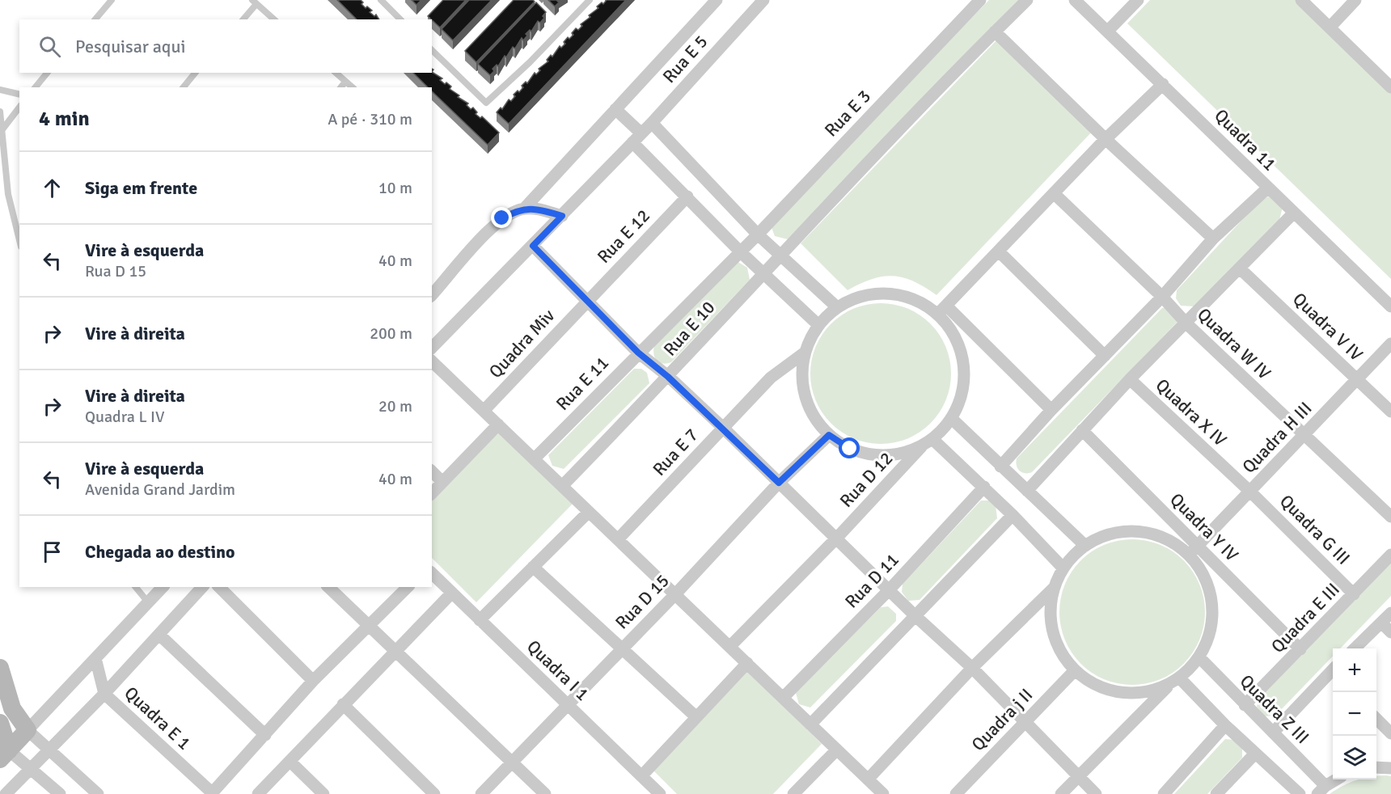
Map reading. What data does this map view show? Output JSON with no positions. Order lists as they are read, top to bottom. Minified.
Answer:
{"streets":{"street":["Rua E 5","Rua E 3","Quadra 11","Rua E 12","Quadra V IV","Rua E 10","Quadra Miv","Quadra W IV","Rua E 11","Quadra X IV","Quadra H III","Rua E 7","Rua D 12","Quadra Y IV","Quadra G III","Rua D 11","Rua D 15","Quadra E III","Quadra I 1","Quadra Z III","Quadra E 1","Quadra j II"]},"crossings":[["Rua E 3","Rua E 11"],["Rua E 12","Quadra Miv"],["Quadra V IV","Quadra H III"],["Quadra W IV","Quadra H III"],["Quadra X IV","Quadra H III"],["Quadra X IV","Quadra G III"],["Quadra H III","Quadra Y IV"],["Quadra H III","Quadra G III"],["Quadra H III","Quadra Z III"],["Quadra H III","Quadra j II"],["Rua E 7","Rua D 12"],["Rua E 7","Rua D 15"],["Rua D 12","Rua D 15"],["Quadra Y IV","Quadra E III"],["Quadra G III","Quadra E III"],["Rua D 15","Quadra I 1"],["Quadra E III","Quadra Z III"],["Quadra Z III","Quadra j II"]],"page":{"search":"Pesquisar aqui","heading":["4 min","A pé · 310 m"],"list":[["Siga em frente","10 m"],["Vire à esquerda","Rua D 15","40 m"],["Vire à direita","200 m"],["Vire à direita","Quadra L IV","20 m"],["Vire à esquerda","Avenida Grand Jardim","40 m"],"Chegada ao destino"],"map_buttons":["+","−"]}}
